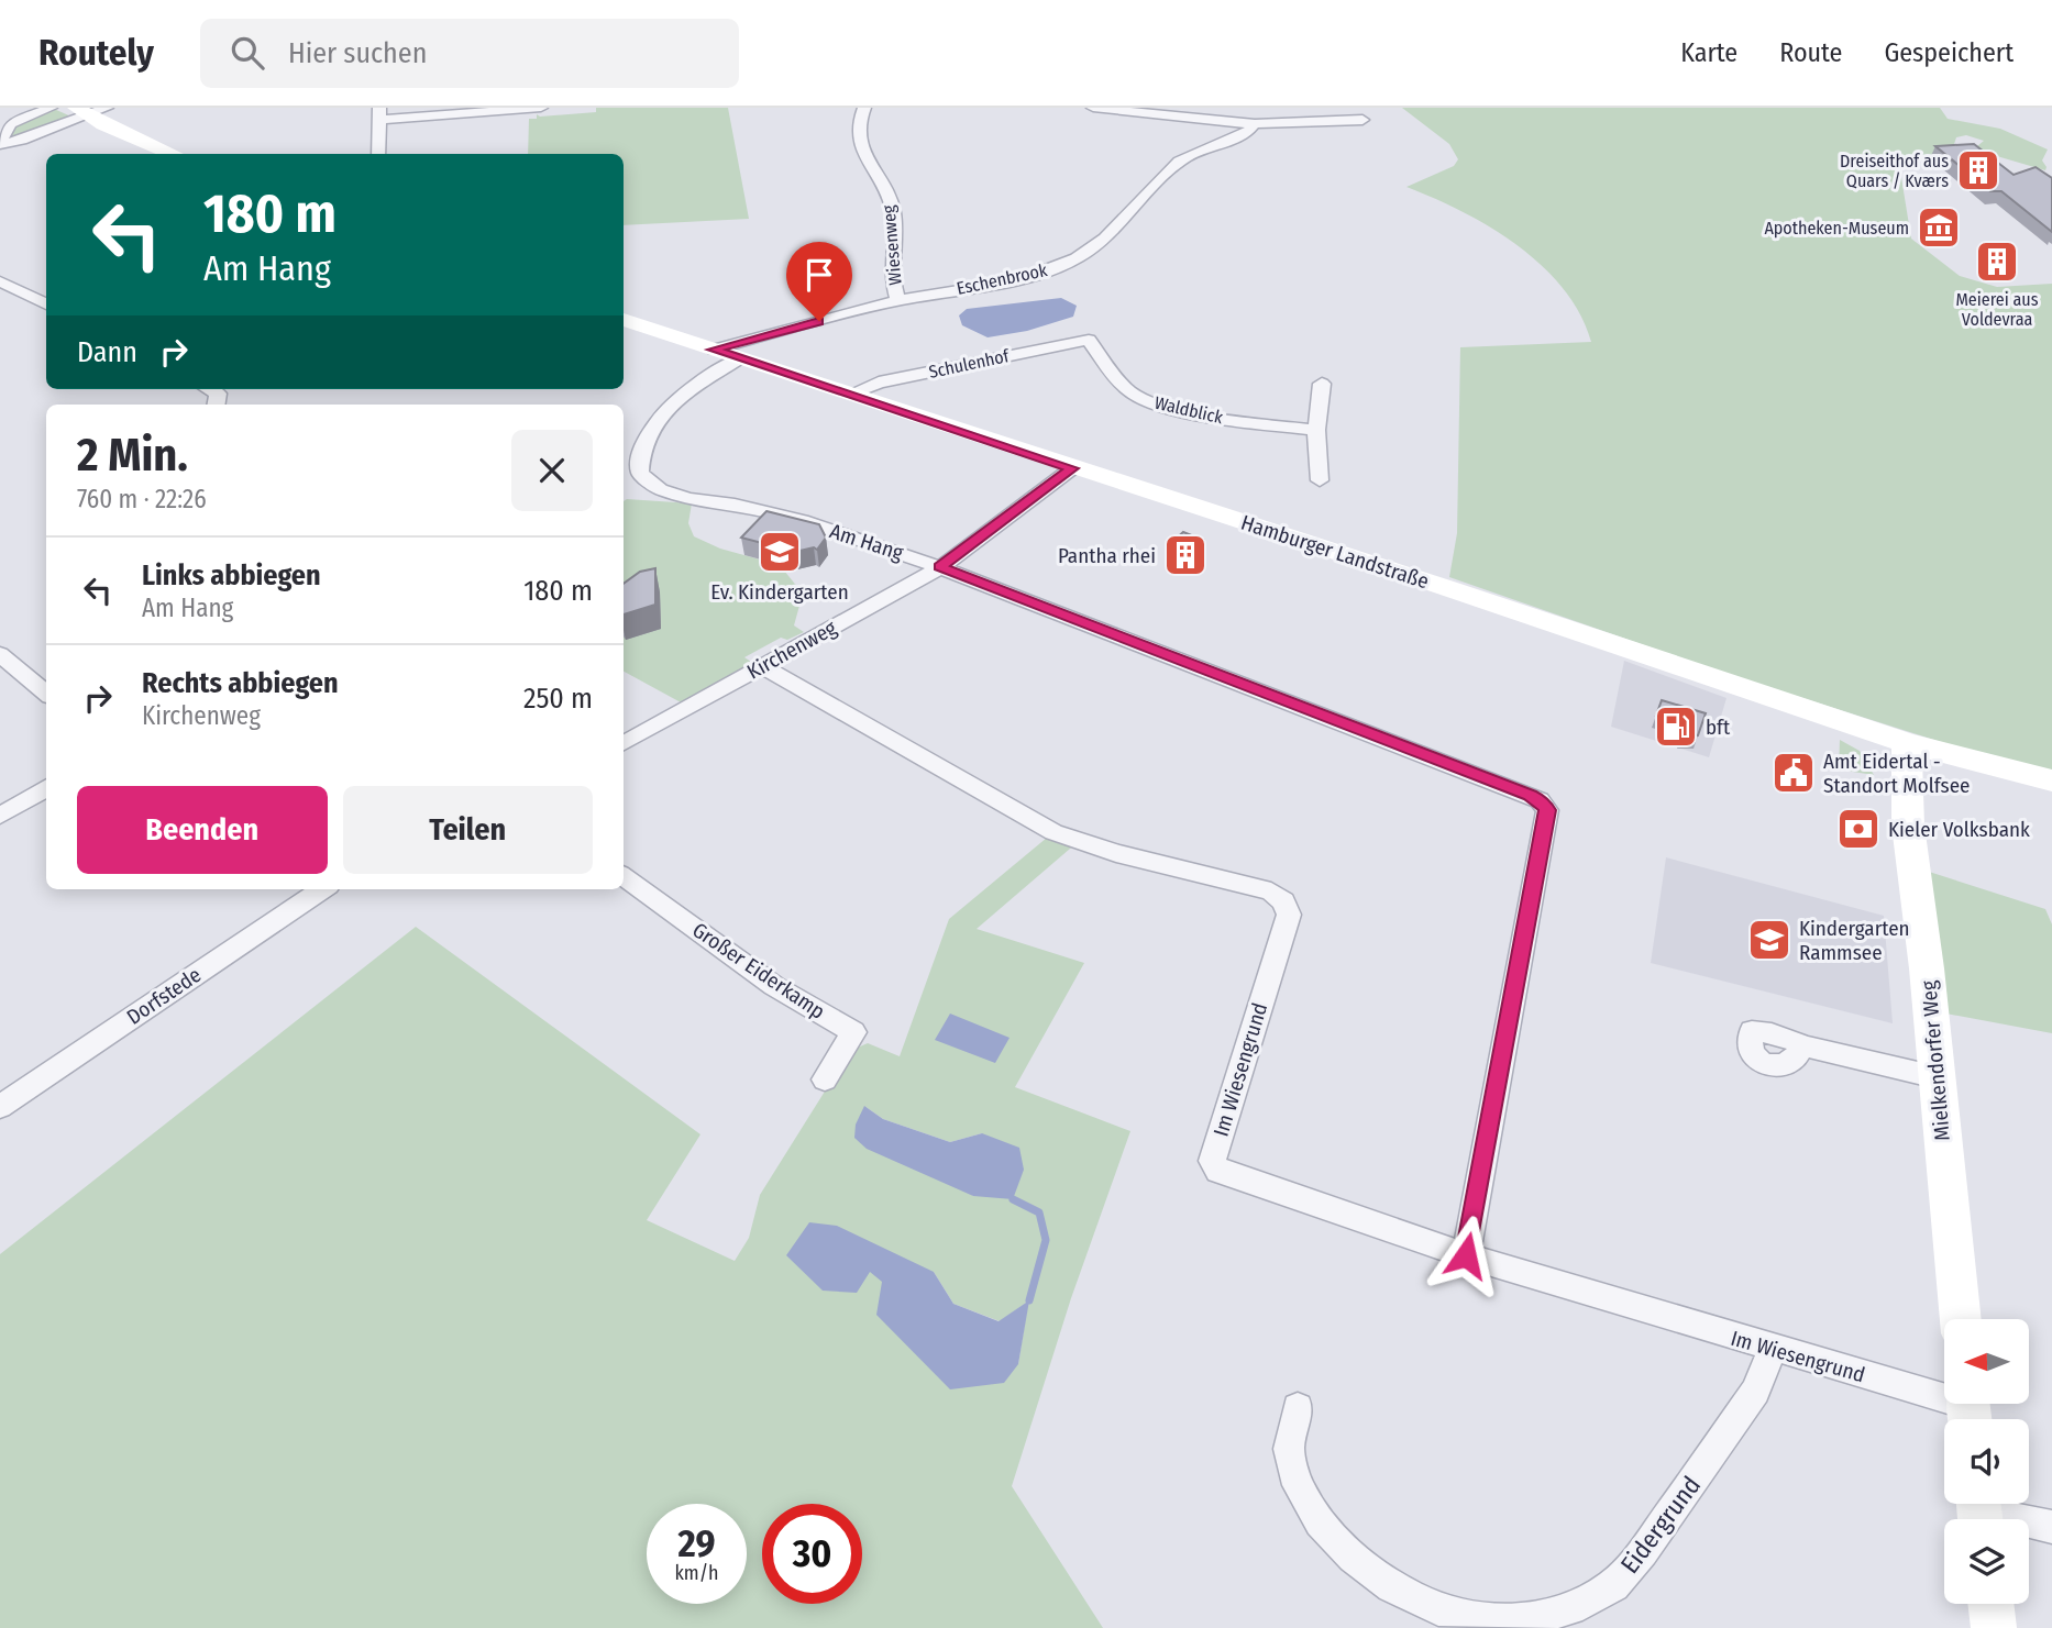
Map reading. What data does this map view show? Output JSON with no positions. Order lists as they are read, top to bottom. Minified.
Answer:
{"streets":{"main road":["Hamburger Landstraße","Mielkendorfer Weg"],"street":["Wiesenweg","Eschenbrook","Schulenhof","Waldblick","Am Hang","Kirchenweg","Großer Eiderkamp","Dorfstede","Im Wiesengrund","Eidergrund"]},"crossings":[["Wiesenweg","Eschenbrook"],["Eschenbrook","Hamburger Landstraße"],["Schulenhof","Waldblick"],["Schulenhof","Hamburger Landstraße"],["Am Hang","Kirchenweg"],["Am Hang","Im Wiesengrund"],["Hamburger Landstraße","Kirchenweg"],["Hamburger Landstraße","Mielkendorfer Weg"],["Kirchenweg","Im Wiesengrund"],["Im Wiesengrund","Eidergrund"]],"places":{"building":["Dreiseithof aus Quars / Kværs","Meierei aus Voldevraa","Pantha rhei"],"museum":["Apotheken-Museum"],"school or university":["Ev. Kindergarten","Kindergarten Rammsee"],"fuel station":["bft"],"public building":["Amt Eidertal - Standort Molfsee"],"bank":["Kieler Volksbank"]},"north":"left","page":{"header":"Routely","search":"Hier suchen","nav":["Karte","Route","Gespeichert"],"turn":["180 m","Am Hang"],"then":"Dann","heading":["2 Min.","760 m · 22:26"],"list":[{"name":"Links abbiegen","note":"Am Hang","value":"180 m"},{"name":"Rechts abbiegen","note":"Kirchenweg","value":"250 m"}],"buttons":["Beenden","Teilen"],"speed":"29 km/h","limit":"30"}}
